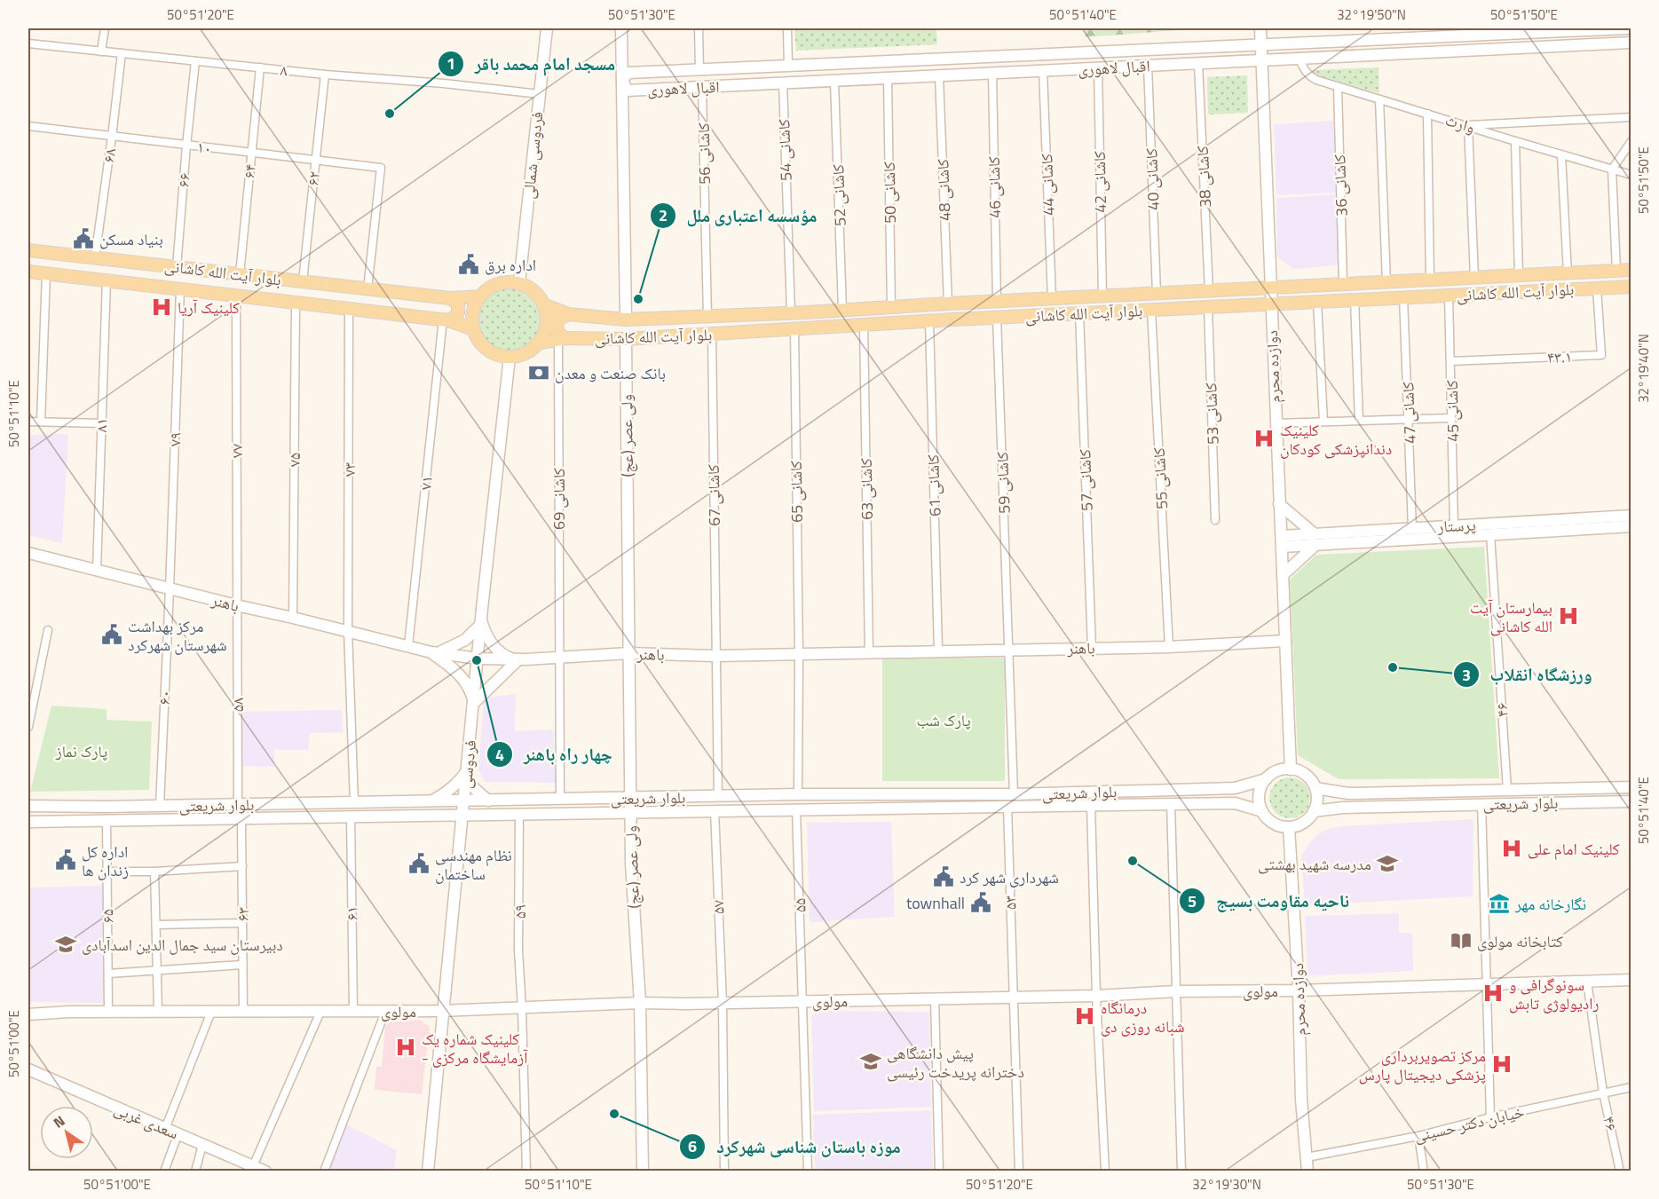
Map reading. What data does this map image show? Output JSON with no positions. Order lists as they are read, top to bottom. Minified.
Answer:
{"streets":{"main road":["اقبال لاهوری","فردوسی شمالی","بلوار آیت الله کاشانی","دوازده محرم","ولی عصر (عج)","پرستار","باهنر","فردوسی","بلوار شریعتی","مولوی","سعدی غربی"],"street":["۸","وارث","۱۰","کاشانی 54","کاشانی 56","۶۸","۶۴","کاشانی 38","۶۲","کاشانی 40","۶۶","کاشانی 42","کاشانی 44","کاشانی 36","کاشانی 46","کاشانی 48","کاشانی 50","کاشانی 52","۴۳.۱","کاشانی 45","کاشانی 47","کاشانی 53","۸۱","۷۹","۷۷","۷۵","۷۳","کاشانی 55","کاشانی 57","۷۱","کاشانی 59","کاشانی 61","کاشانی 63","کاشانی 65","کاشانی 67","کاشانی 69","۶۰","۵۸","۴۶","۵۳","۵۵","۵۷","۵۹","۶۱","۶۳","۶۵","خیابان دکتر حسینی"]},"crossings":[["اقبال لاهوری","وارث"],["اقبال لاهوری","کاشانی 54"],["اقبال لاهوری","کاشانی 56"],["اقبال لاهوری","کاشانی 38"],["اقبال لاهوری","کاشانی 40"],["اقبال لاهوری","کاشانی 42"],["اقبال لاهوری","کاشانی 44"],["اقبال لاهوری","کاشانی 46"],["اقبال لاهوری","کاشانی 48"],["اقبال لاهوری","کاشانی 50"],["اقبال لاهوری","کاشانی 52"],["اقبال لاهوری","دوازده محرم"],["۸","۶۸"],["۸","فردوسی شمالی"],["۸","۶۴"],["۸","۶۲"],["۸","۶۶"],["وارث","کاشانی 36"],["۱۰","۶۸"],["۱۰","۶۴"],["۱۰","۶۲"],["۱۰","۶۶"],["۱۰","بلوار آیت الله کاشانی"],["کاشانی 54","بلوار آیت الله کاشانی"],["کاشانی 56","بلوار آیت الله کاشانی"],["۶۸","بلوار آیت الله کاشانی"],["فردوسی شمالی","بلوار آیت الله کاشانی"],["فردوسی شمالی","فردوسی"],["۶۴","بلوار آیت الله کاشانی"],["کاشانی 38","بلوار آیت الله کاشانی"],["۶۲","بلوار آیت الله کاشانی"],["کاشانی 40","بلوار آیت الله کاشانی"],["۶۶","بلوار آیت الله کاشانی"],["کاشانی 42","بلوار آیت الله کاشانی"],["کاشانی 44","بلوار آیت الله کاشانی"],["کاشانی 36","بلوار آیت الله کاشانی"],["کاشانی 46","بلوار آیت الله کاشانی"],["کاشانی 48","بلوار آیت الله کاشانی"],["کاشانی 50","بلوار آیت الله کاشانی"],["کاشانی 52","بلوار آیت الله کاشانی"],["بلوار آیت الله کاشانی","۴۳.۱"],["بلوار آیت الله کاشانی","دوازده محرم"],["بلوار آیت الله کاشانی","کاشانی 45"],["بلوار آیت الله کاشانی","کاشانی 47"],["بلوار آیت الله کاشانی","کاشانی 53"],["بلوار آیت الله کاشانی","۸۱"],["بلوار آیت الله کاشانی","ولی عصر (عج)"],["بلوار آیت الله کاشانی","۷۹"],["بلوار آیت الله کاشانی","۷۷"],["بلوار آیت الله کاشانی","۷۵"],["بلوار آیت الله کاشانی","۷۳"],["بلوار آیت الله کاشانی","کاشانی 55"],["بلوار آیت الله کاشانی","کاشانی 57"],["بلوار آیت الله کاشانی","۷۱"],["بلوار آیت الله کاشانی","کاشانی 59"],["بلوار آیت الله کاشانی","کاشانی 61"],["بلوار آیت الله کاشانی","کاشانی 63"],["بلوار آیت الله کاشانی","کاشانی 65"],["بلوار آیت الله کاشانی","کاشانی 67"],["بلوار آیت الله کاشانی","کاشانی 69"],["بلوار آیت الله کاشانی","فردوسی"],["۴۳.۱","کاشانی 45"],["دوازده محرم","پرستار"],["دوازده محرم","باهنر"],["دوازده محرم","بلوار شریعتی"],["دوازده محرم","مولوی"],["دوازده محرم","خیابان دکتر حسینی"],["کاشانی 45","پرستار"],["کاشانی 47","پرستار"],["۸۱","باهنر"],["ولی عصر (عج)","باهنر"],["ولی عصر (عج)","بلوار شریعتی"],["ولی عصر (عج)","مولوی"],["۷۹","باهنر"],["۷۹","۶۰"],["۷۷","باهنر"],["۷۷","۵۸"],["۷۵","باهنر"],["۷۳","باهنر"],["۷۳","بلوار شریعتی"],["کاشانی 55","باهنر"],["کاشانی 57","باهنر"],["۷۱","باهنر"],["کاشانی 59","باهنر"],["کاشانی 59","بلوار شریعتی"],["کاشانی 61","باهنر"],["کاشانی 63","باهنر"],["کاشانی 65","باهنر"],["کاشانی 65","بلوار شریعتی"],["کاشانی 67","باهنر"],["کاشانی 67","بلوار شریعتی"],["کاشانی 69","باهنر"],["کاشانی 69","بلوار شریعتی"],["پرستار","۴۶"],["باهنر","۶۰"],["باهنر","۵۸"],["باهنر","فردوسی"],["۶۰","بلوار شریعتی"],["۵۸","بلوار شریعتی"],["۴۶","بلوار شریعتی"],["۴۶","مولوی"],["۴۶","خیابان دکتر حسینی"],["فردوسی","بلوار شریعتی"],["فردوسی","مولوی"],["بلوار شریعتی","۵۳"],["بلوار شریعتی","۵۵"],["بلوار شریعتی","۵۷"],["بلوار شریعتی","۵۹"],["بلوار شریعتی","۶۱"],["بلوار شریعتی","۶۳"],["بلوار شریعتی","۶۵"],["۵۳","مولوی"],["۵۵","مولوی"],["۵۷","مولوی"],["۵۹","مولوی"],["۶۱","مولوی"],["۶۳","مولوی"],["۶۵","مولوی"]],"parks":["پارک شب","پارک نماز"],"places":{"other":["مسجد امام محمد باقر","مؤسسه اعتباری ملل","چهار راه باهنر","ورزشگاه انقلاب","ناحیه مقاومت بسیج","موزه باستان شناسی شهرکرد"],"public building":["بنیاد مسکن","اداره برق","مرکز بهداشت شهرستان شهرکرد","اداره کل زندان ها","نظام مهندسی ساختمان","شهرداری شهر کرد","townhall"],"hospital":["کلینیک آریا","کلینیک دندانپزشکی کودکان","بیمارستان آیت الله کاشانی","کلینیک امام علی","سونوگرافی و رادیولوژی تابش","درمانگاه شبانه روزی دی","کلینیک شماره یک - آزمایشگاه مرکزی","مرکز تصویربرداری پزشکی دیجیتال پارس"],"bank":["بانک صنعت و معدن"],"school or university":["مدرسه شهید بهشتی","دبیرستان سید جمال الدین اسدآبادی","پیش دانشگاهی دخترانه پریدخت رئیسی"],"museum":["نگارخانه مهر"],"library":["کتابخانه مولوی"]},"north":"top left","coordinates":["50°51'20\"E","50°51'30\"E","50°51'40\"E","32°19'50\"N","50°51'50\"E","32°19'40\"N","50°51'10\"E","50°51'00\"E","32°19'30\"N"]}
